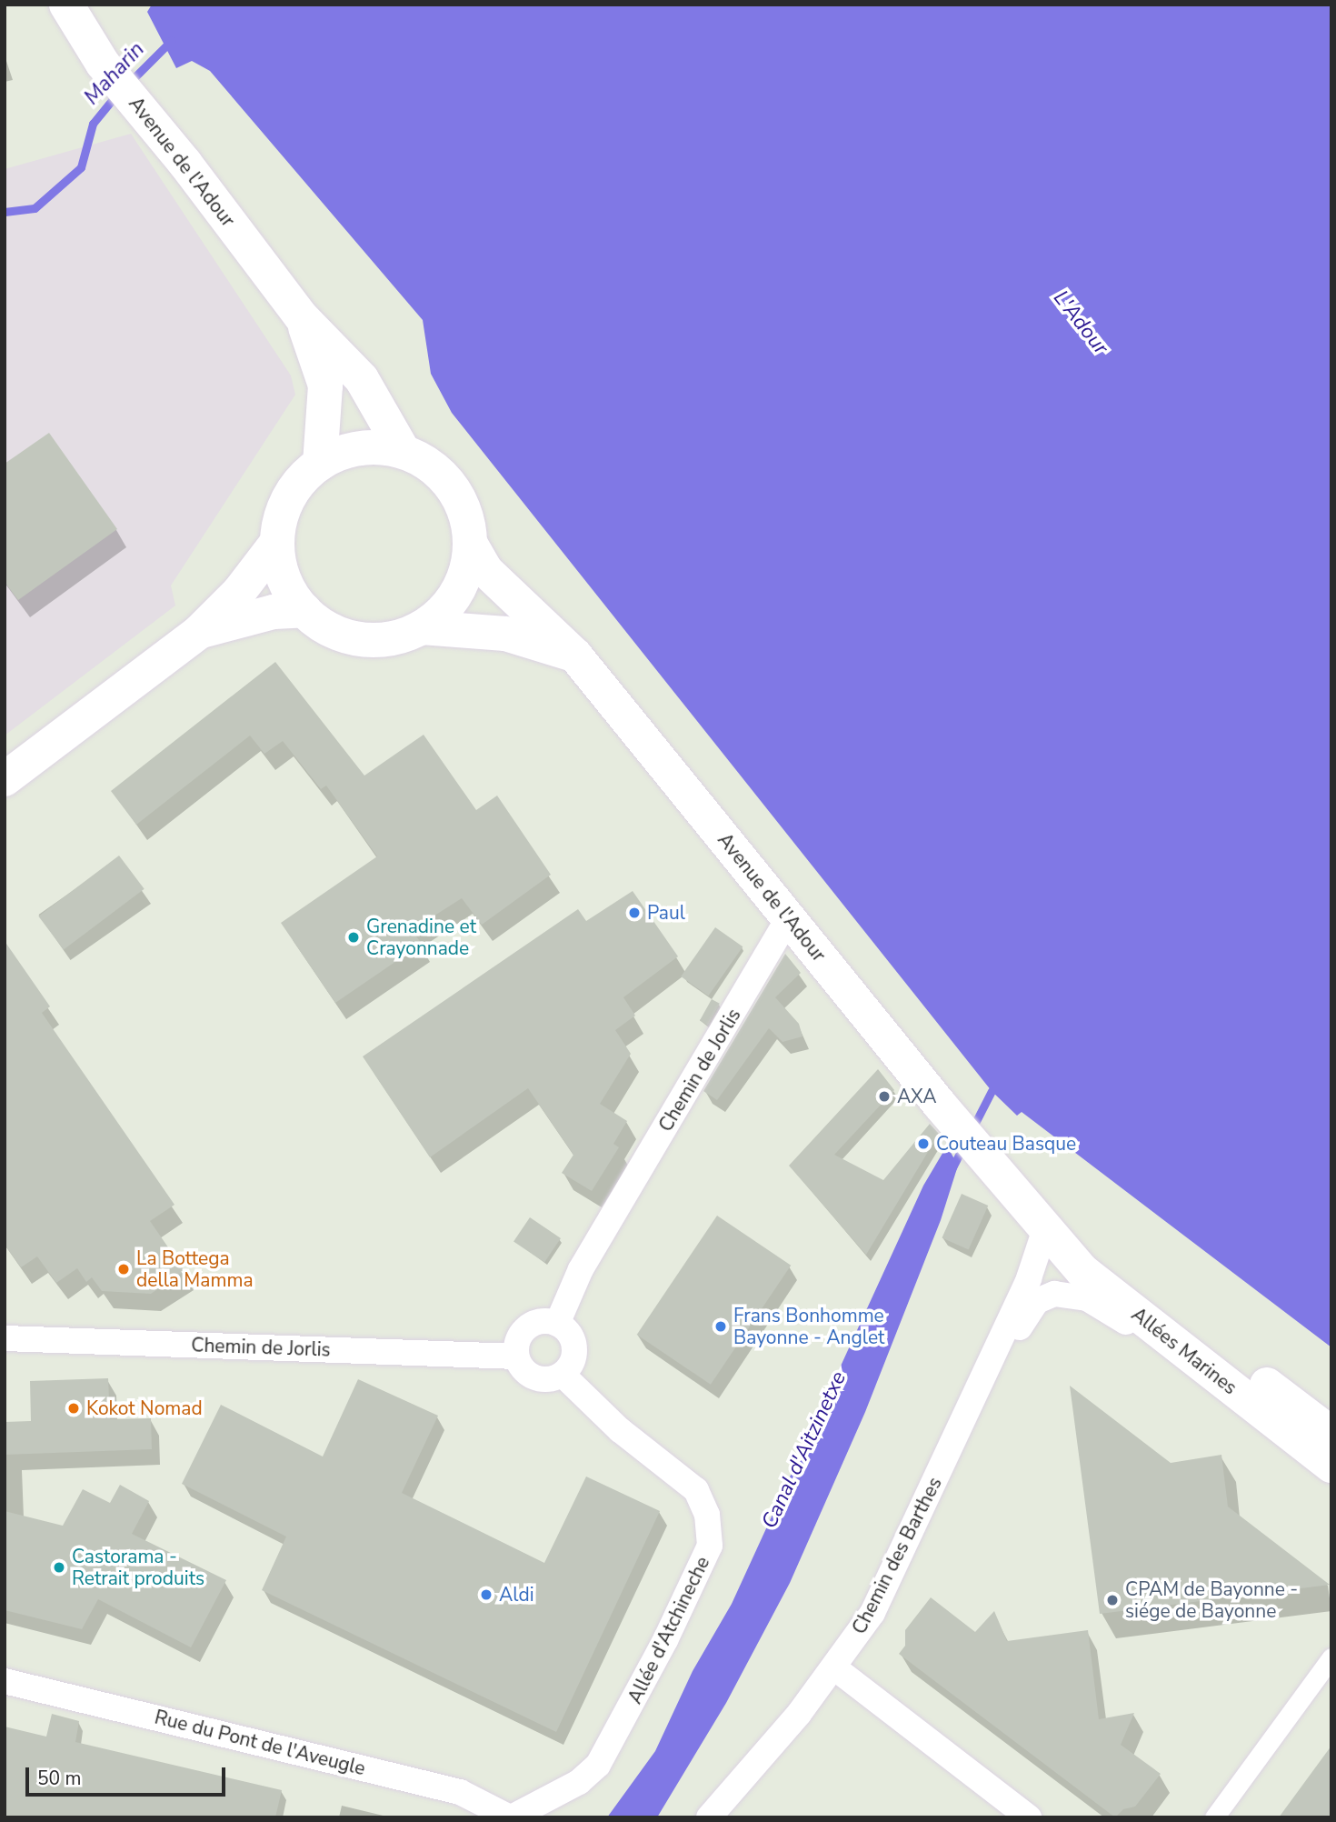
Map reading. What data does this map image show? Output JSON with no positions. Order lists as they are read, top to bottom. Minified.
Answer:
{"streets":{"main road":["Avenue de l'Adour","Allées Marines"],"street":["Chemin de Jorlis","Chemin des Barthes","Allée d'Atchineche","Rue du Pont de l'Aveugle"]},"crossings":[["Avenue de l'Adour","Chemin de Jorlis"],["Avenue de l'Adour","Allées Marines"],["Chemin de Jorlis","Allée d'Atchineche"],["Allées Marines","Chemin des Barthes"],["Allée d'Atchineche","Rue du Pont de l'Aveugle"]],"water":["Maharin","L'Adour","Canal d'Aitzinetxe"],"places":["Paul","Grenadine et Crayonnade","AXA","Couteau Basque","La Bottega della Mamma","Frans Bonhomme Bayonne - Anglet","Kokot Nomad","Castorama - Retrait produits","Aldi","CPAM de Bayonne - siége de Bayonne"],"scale_bar":"50 m"}
